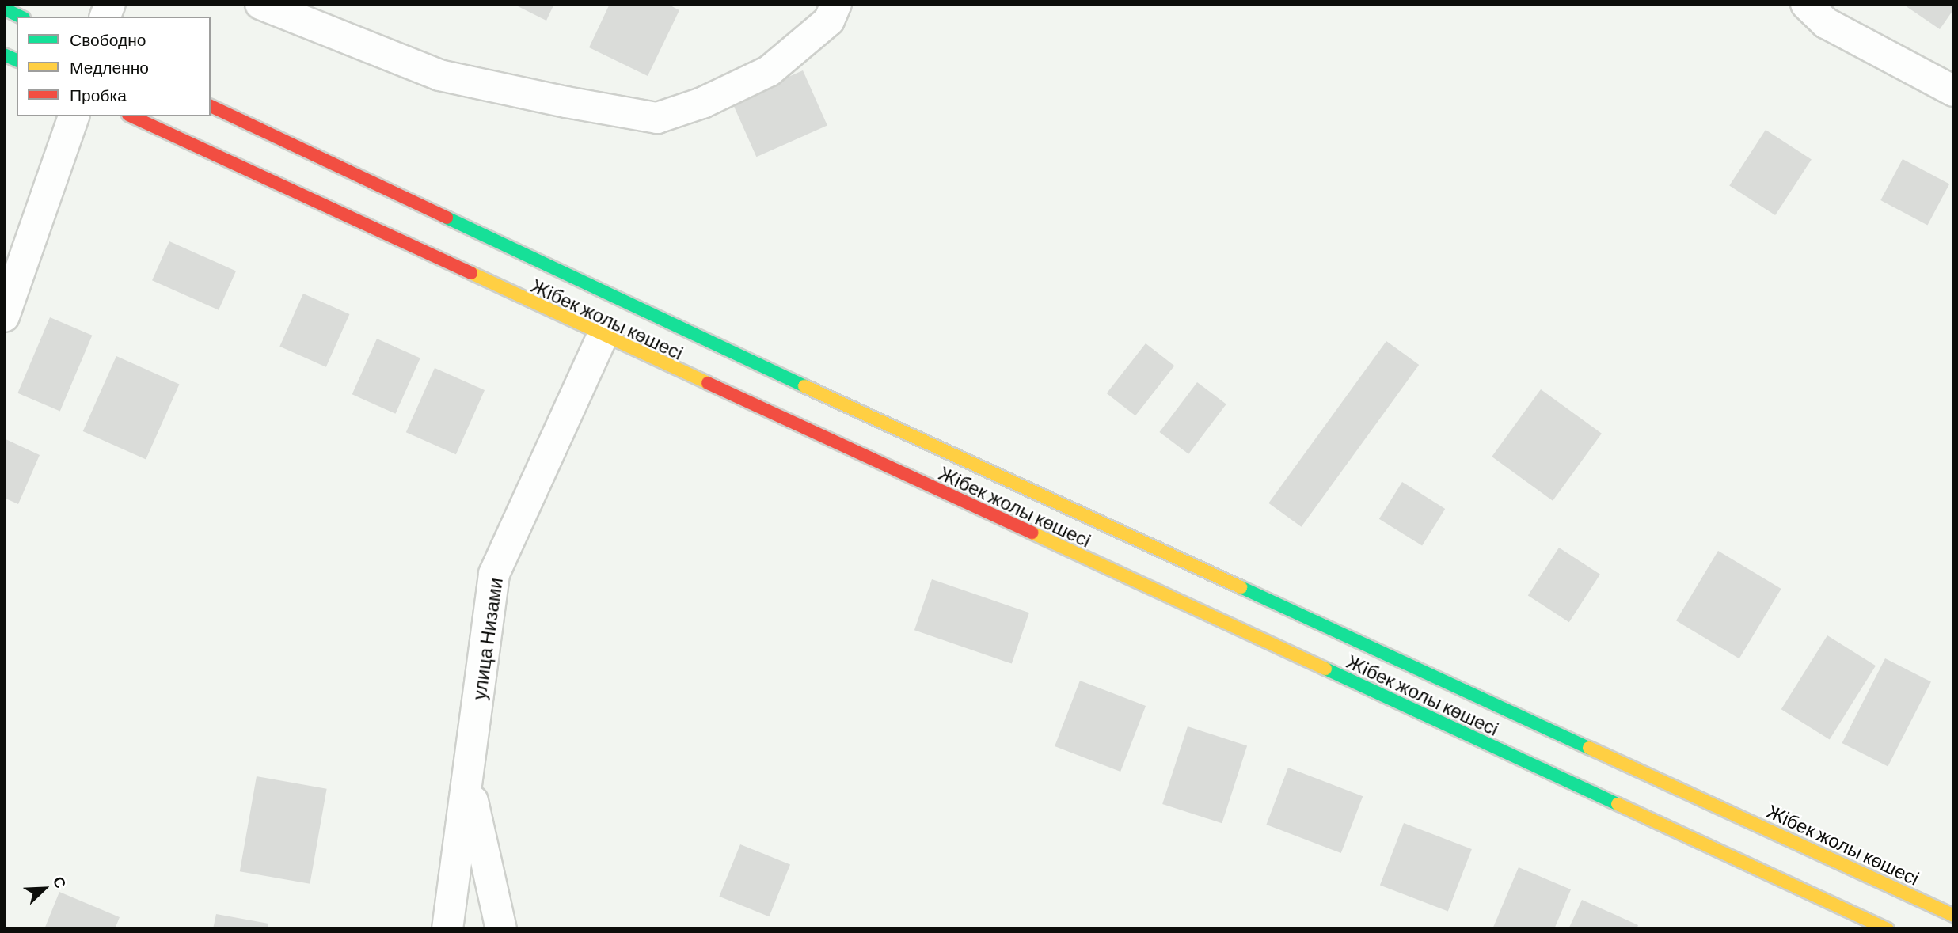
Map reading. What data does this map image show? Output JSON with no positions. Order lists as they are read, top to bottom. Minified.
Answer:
{"streets":{"main road":["Жібек жолы көшесі"],"street":["улица Низами"]},"crossings":[["Жібек жолы көшесі","улица Низами"]],"legend":["Свободно","Медленно","Пробка"],"north":"top right"}
